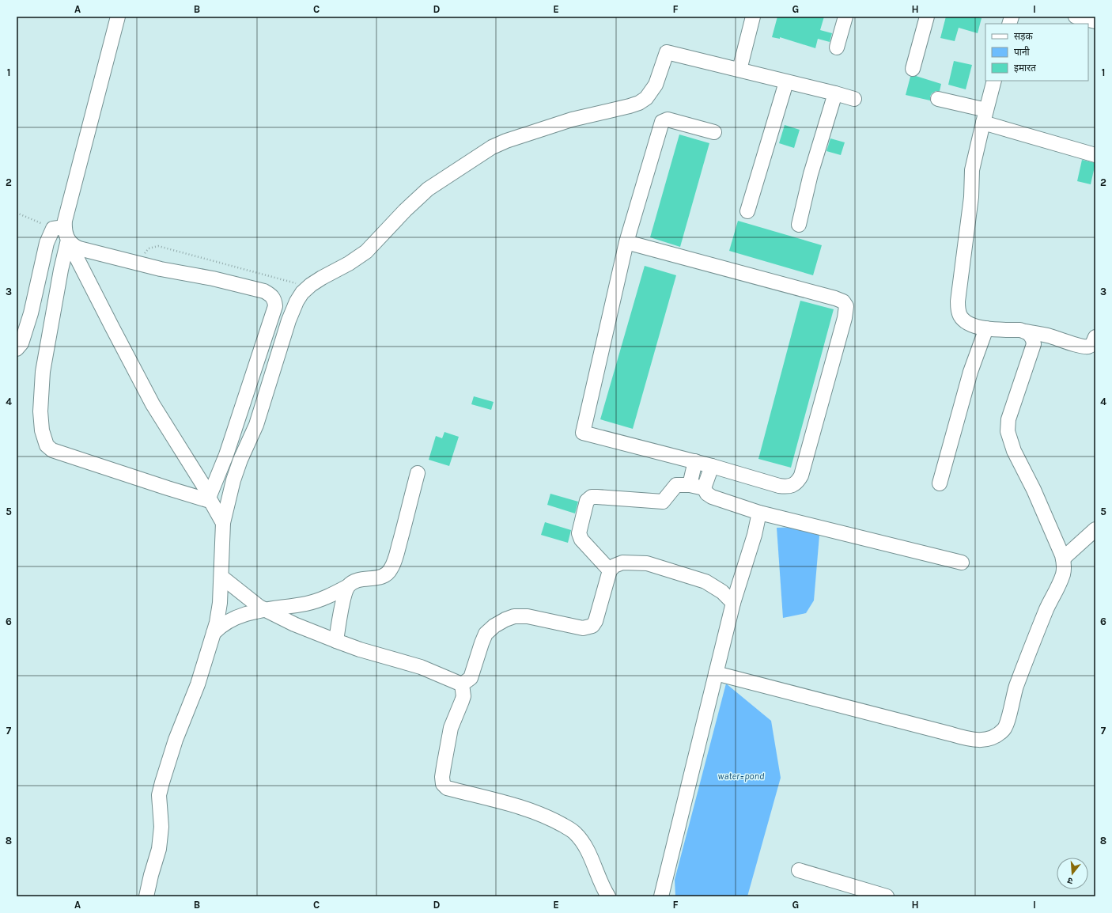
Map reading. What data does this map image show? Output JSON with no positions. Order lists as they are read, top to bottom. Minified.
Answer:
{"water":["water=pond"],"legend":["सड़क","पानी","इमारत"],"north":"bottom","grid":{"columns":["A","B","C","D","E","F","G","H","I"],"rows":["1","2","3","4","5","6","7","8"]}}
